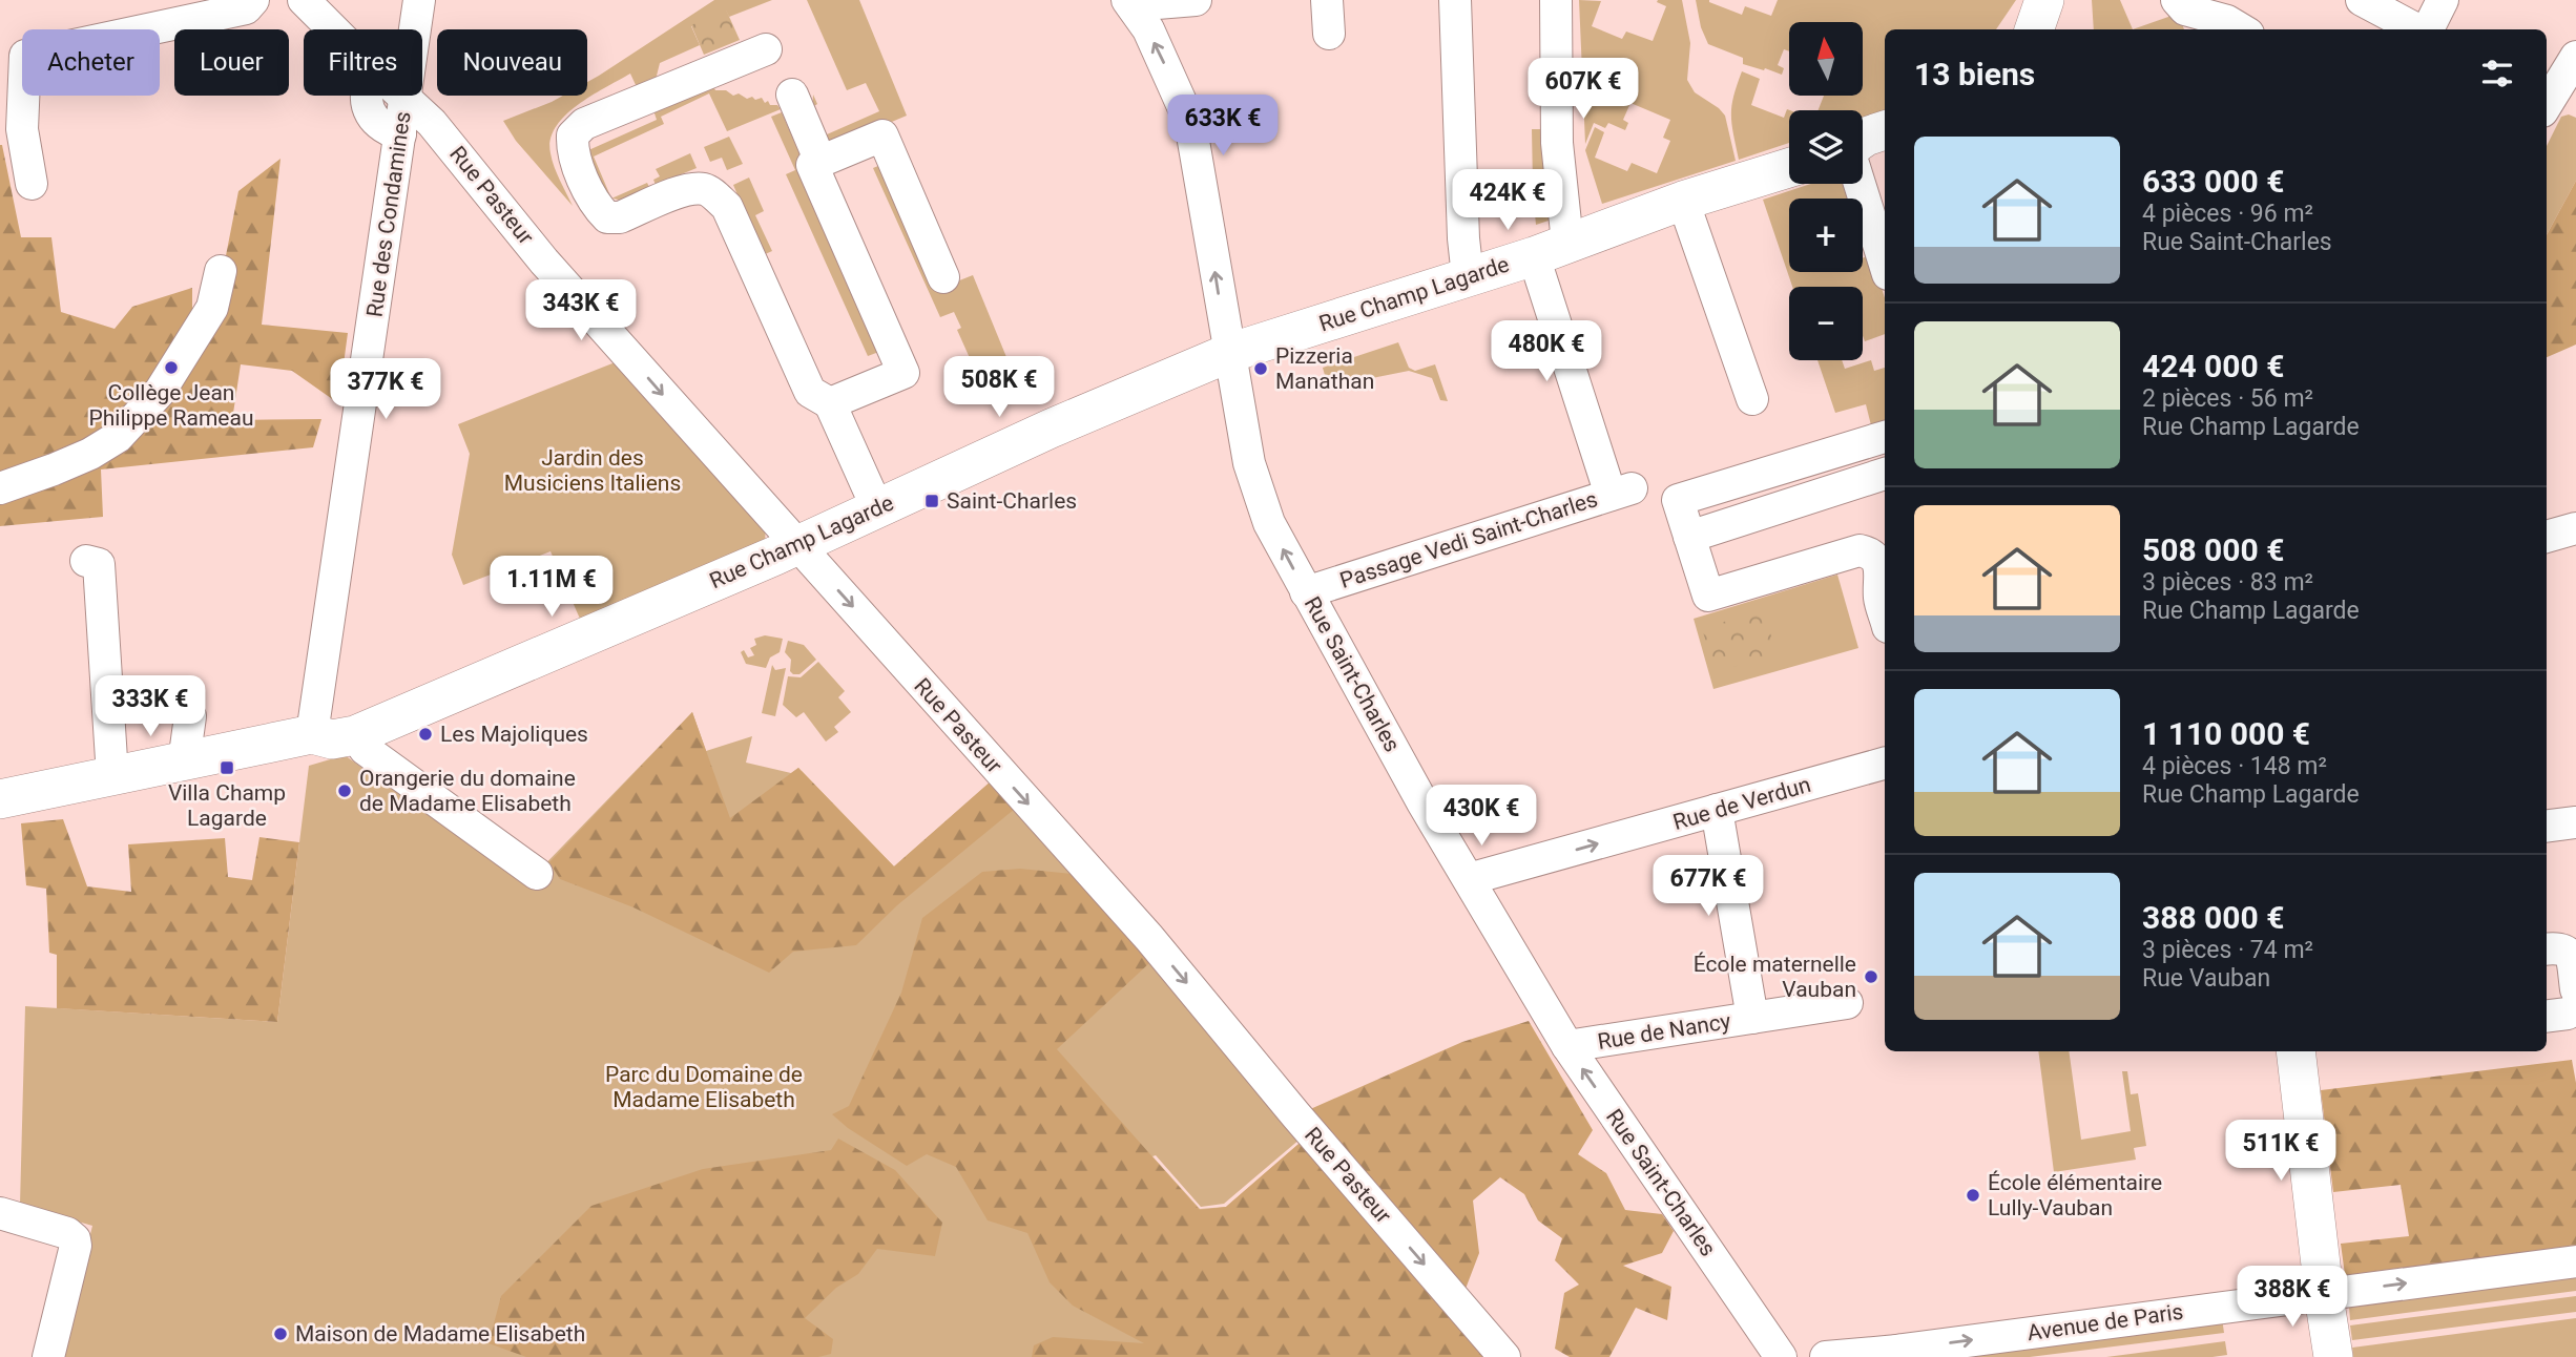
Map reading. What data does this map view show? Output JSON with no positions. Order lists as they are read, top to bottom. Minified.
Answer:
{"streets":{"main road":["Rue Champ Lagarde"],"street":["Rue Pasteur","Rue des Condamines","Passage Vedi Saint-Charles","Rue Saint-Charles","Rue de Verdun","Rue de Nancy","Avenue de Paris"]},"crossings":[["Rue Pasteur","Rue des Condamines"],["Rue Pasteur","Rue Champ Lagarde"],["Rue des Condamines","Rue Champ Lagarde"],["Rue Champ Lagarde","Passage Vedi Saint-Charles"],["Rue Champ Lagarde","Rue Saint-Charles"],["Passage Vedi Saint-Charles","Rue Saint-Charles"],["Rue Saint-Charles","Rue de Verdun"],["Rue Saint-Charles","Rue de Nancy"]],"one_way":["Rue Pasteur","Rue de Verdun","Avenue de Paris"],"parks":["Jardin des Musiciens Italiens","Parc du Domaine de Madame Elisabeth"],"places":{"other":["Collège Jean Philippe Rameau","Pizzeria Manathan","Les Majoliques","Orangerie du domaine de Madame Elisabeth","École maternelle Vauban","École élémentaire Lully-Vauban","Maison de Madame Elisabeth"],"transit":["Saint-Charles","Villa Champ Lagarde"]},"north":"top","page":{"map_buttons":["+","−"],"chip":["Acheter","Louer","Filtres","Nouveau"],"heading":"13 biens","price":["607K €","633K €","424K €","343K €","480K €","508K €","377K €","1.11M €","333K €","430K €","677K €","511K €","388K €"],"list":[{"name":"633 000 €","note":"4 pièces · 96 m² · Rue Saint-Charles"},{"name":"424 000 €","note":"2 pièces · 56 m² · Rue Champ Lagarde"},{"name":"508 000 €","note":"3 pièces · 83 m² · Rue Champ Lagarde"},{"name":"1 110 000 €","note":"4 pièces · 148 m² · Rue Champ Lagarde"},{"name":"388 000 €","note":"3 pièces · 74 m² · Rue Vauban"}]}}
